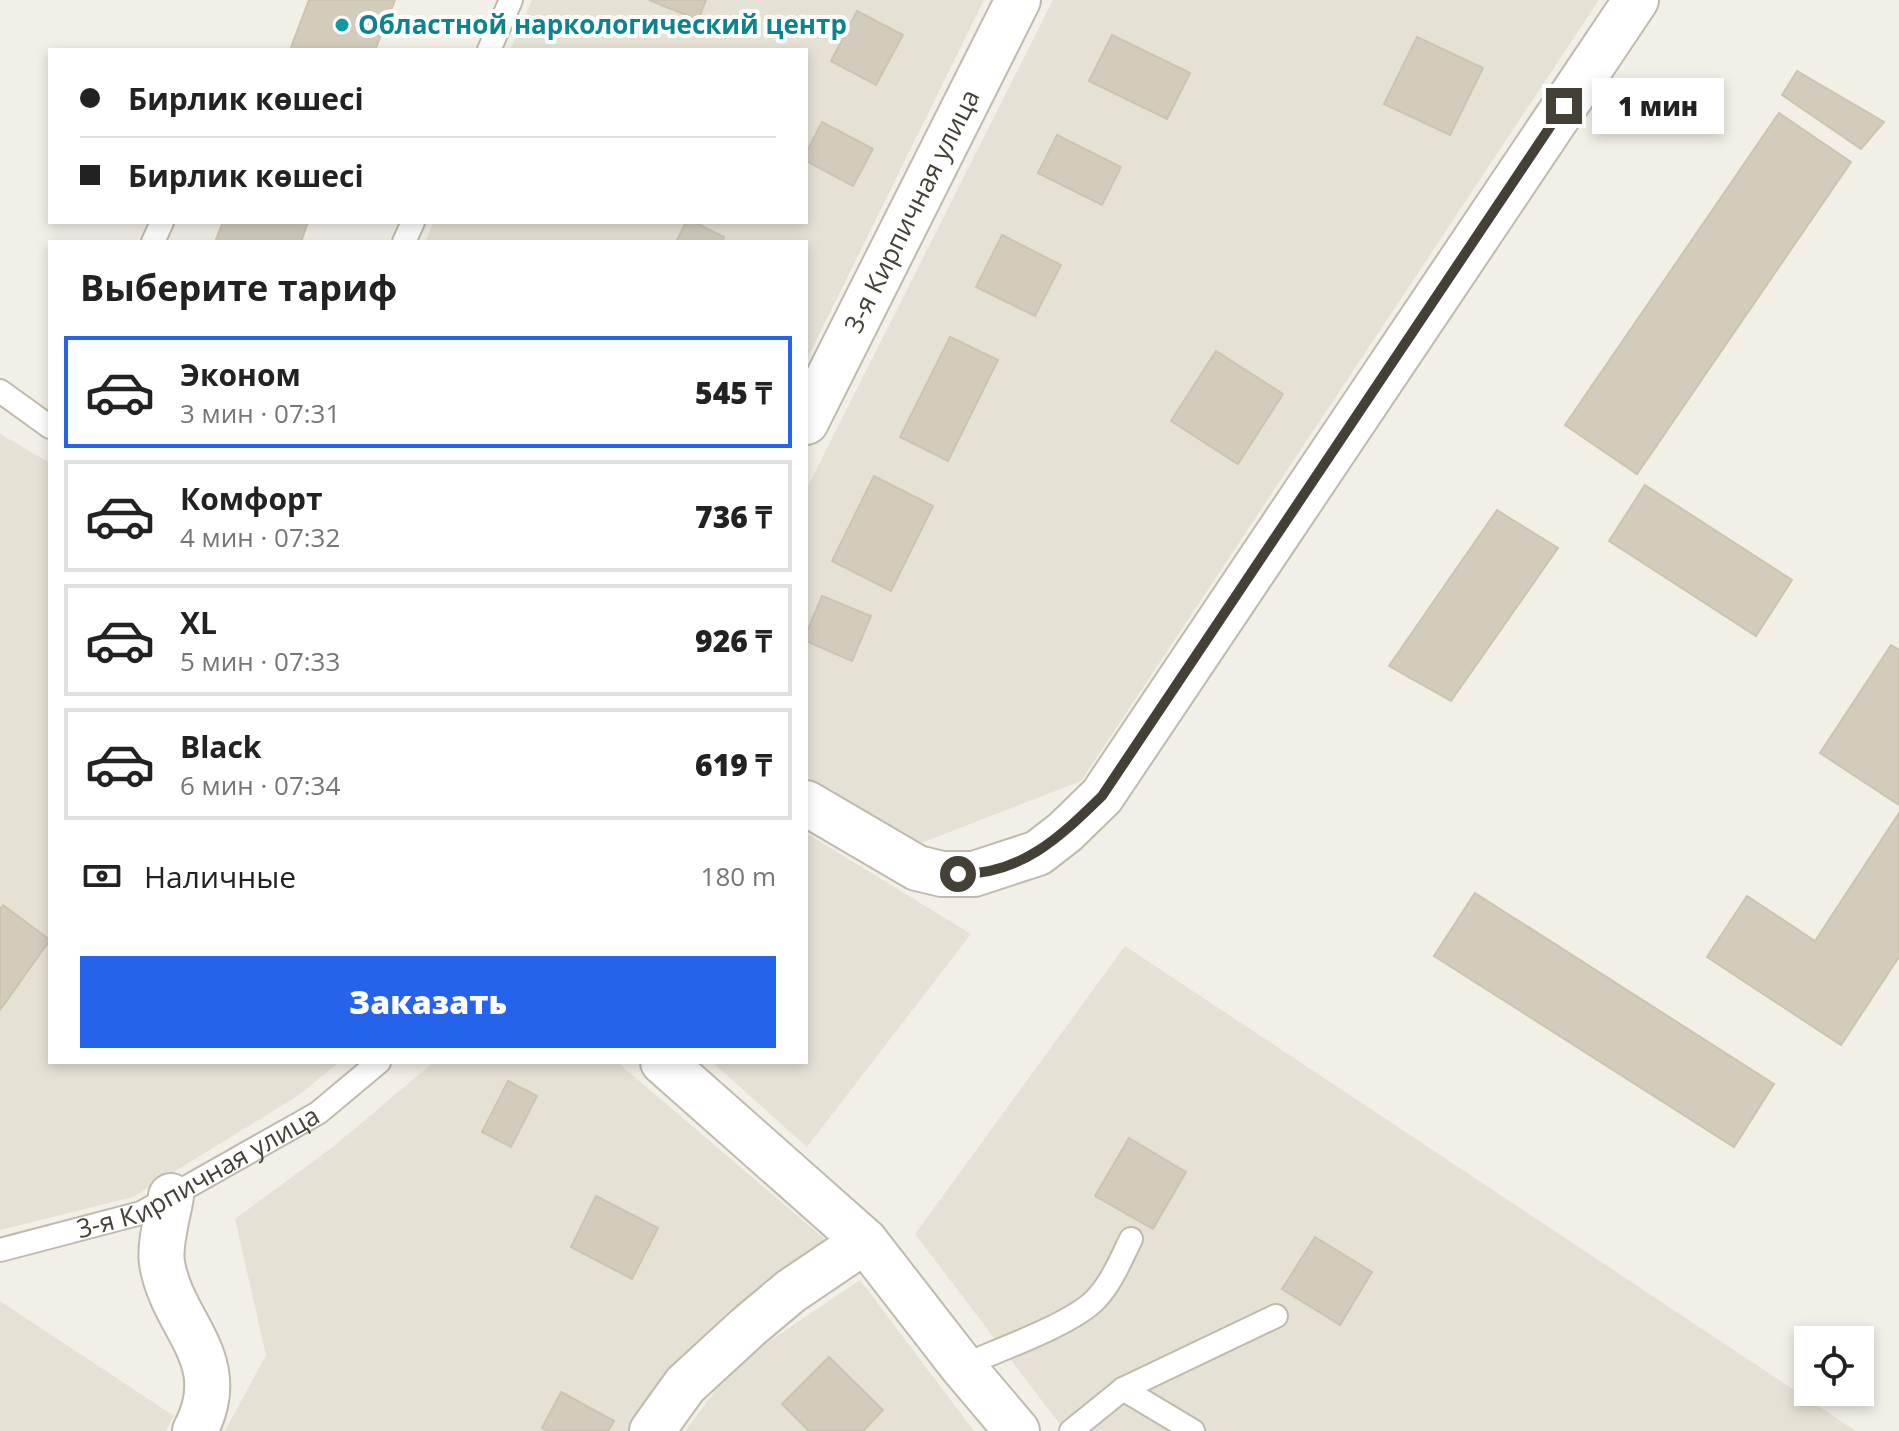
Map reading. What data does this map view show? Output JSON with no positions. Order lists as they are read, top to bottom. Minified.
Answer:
{"streets":{"street":["3-я Кирпичная улица"]},"places":["Областной наркологический центр"],"page":{"banner":["Бирлик көшесі","Бирлик көшесі"],"bubble":"1 мин","heading":"Выберите тариф","list":[{"name":"Эконом","note":"3 мин · 07:31","value":"545 ₸"},{"name":"Комфорт","note":"4 мин · 07:32","value":"736 ₸"},{"name":"XL","note":"5 мин · 07:33","value":"926 ₸"},{"name":"Black","note":"6 мин · 07:34","value":"619 ₸"}],"pay":["Наличные","180 m"],"buttons":"Заказать"}}
